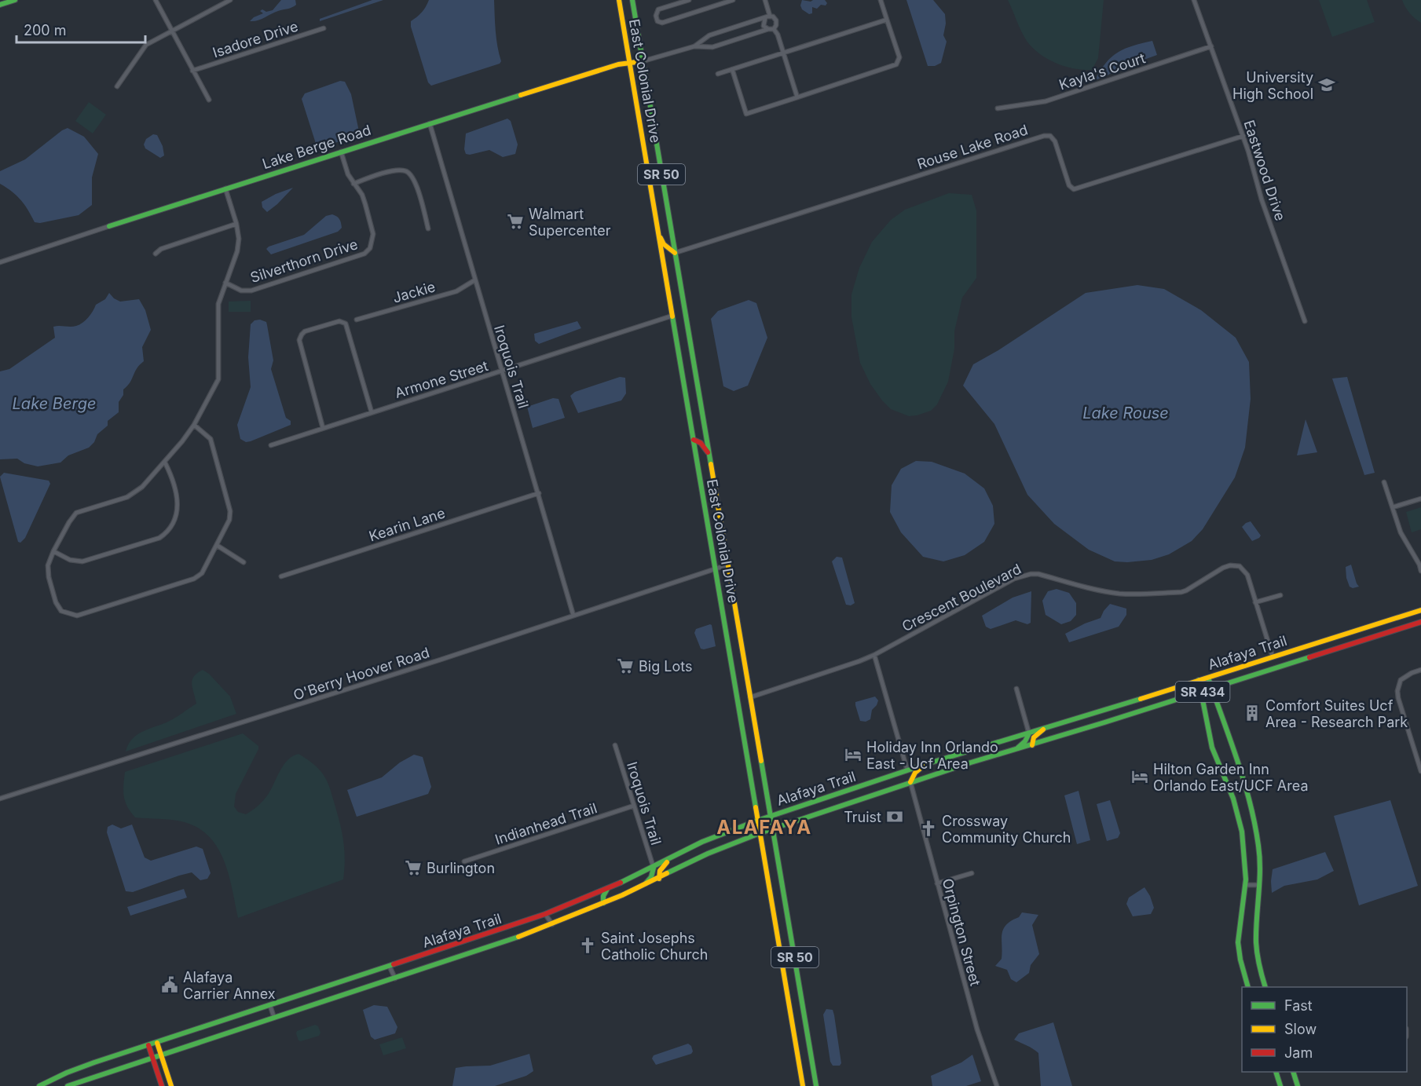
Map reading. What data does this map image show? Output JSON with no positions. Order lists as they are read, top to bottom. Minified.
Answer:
{"streets":{"main road":["East Colonial Drive","Lake Berge Road","SR 50","Alafaya Trail","SR 434"],"street":["Isadore Drive","Kayla's Court","Rouse Lake Road","Eastwood Drive","Silverthorn Drive","Jackie","Iroquois Trail","Armone Street","Kearin Lane","Crescent Boulevard","O'Berry Hoover Road","Indianhead Trail","Orpington Street"]},"crossings":[["Kayla's Court","Eastwood Drive"],["East Colonial Drive","Lake Berge Road"],["East Colonial Drive","Rouse Lake Road"],["East Colonial Drive","Armone Street"],["East Colonial Drive","Crescent Boulevard"],["East Colonial Drive","Alafaya Trail"],["East Colonial Drive","O'Berry Hoover Road"],["Lake Berge Road","Silverthorn Drive"],["Lake Berge Road","Iroquois Trail"],["Rouse Lake Road","Eastwood Drive"],["Jackie","Iroquois Trail"],["Iroquois Trail","Armone Street"],["Iroquois Trail","Kearin Lane"],["Iroquois Trail","Alafaya Trail"],["Iroquois Trail","O'Berry Hoover Road"],["Iroquois Trail","Indianhead Trail"],["Alafaya Trail","Orpington Street"]],"districts":["ALAFAYA"],"water":["Lake Berge","Lake Rouse"],"places":{"school or university":["University High School"],"supermarket":["Walmart Supercenter","Big Lots","Burlington"],"building":["Comfort Suites Ucf Area - Research Park"],"hotel":["Holiday Inn Orlando East - Ucf Area","Hilton Garden Inn Orlando East/UCF Area"],"bank":["Truist"],"church":["Crossway Community Church","Saint Josephs Catholic Church"],"public building":["Alafaya Carrier Annex"]},"legend":["Fast","Slow","Jam"],"scale_bar":"200 m"}
